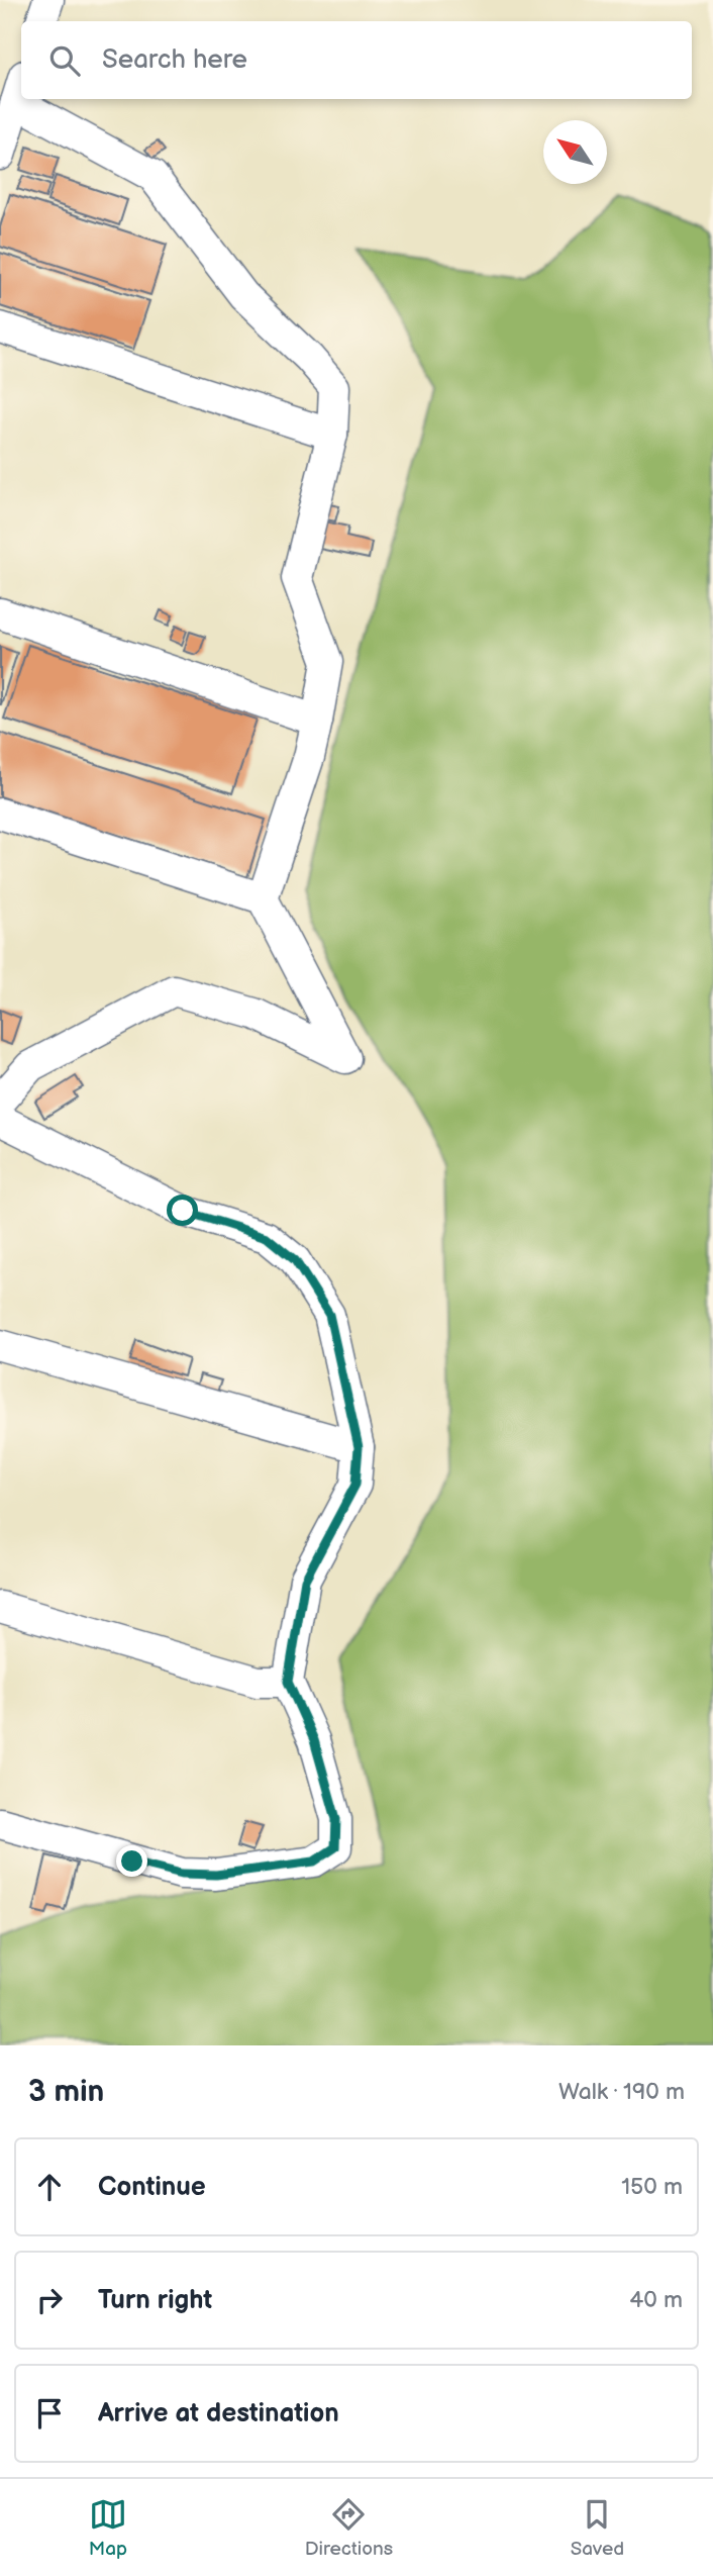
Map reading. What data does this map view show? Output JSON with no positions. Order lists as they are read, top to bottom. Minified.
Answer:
{"north":"top left","page":{"search":"Search here","heading":["3 min","Walk · 190 m"],"list":[["Continue","150 m"],["Turn right","40 m"],"Arrive at destination"],"nav":["Map","Directions","Saved"]}}
